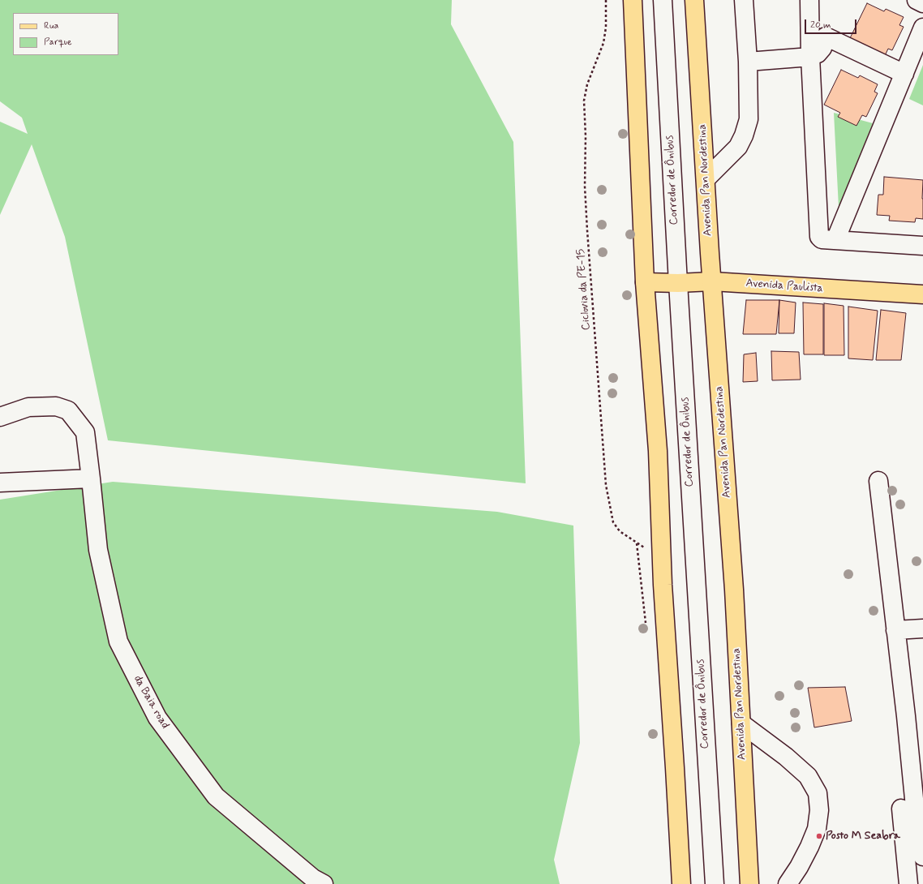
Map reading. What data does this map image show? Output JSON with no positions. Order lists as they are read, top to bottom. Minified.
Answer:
{"streets":{"main road":["Avenida Pan Nordestina","Avenida Paulista"],"street":["Corredor de Ônibus","da Baia road"],"path":["Ciclovia da PE-15"]},"crossings":[["Corredor de Ônibus","Avenida Paulista"],["Avenida Pan Nordestina","Avenida Paulista"]],"places":["Posto M Seabra"],"legend":["Rua","Parque"],"scale_bar":"20 m"}
